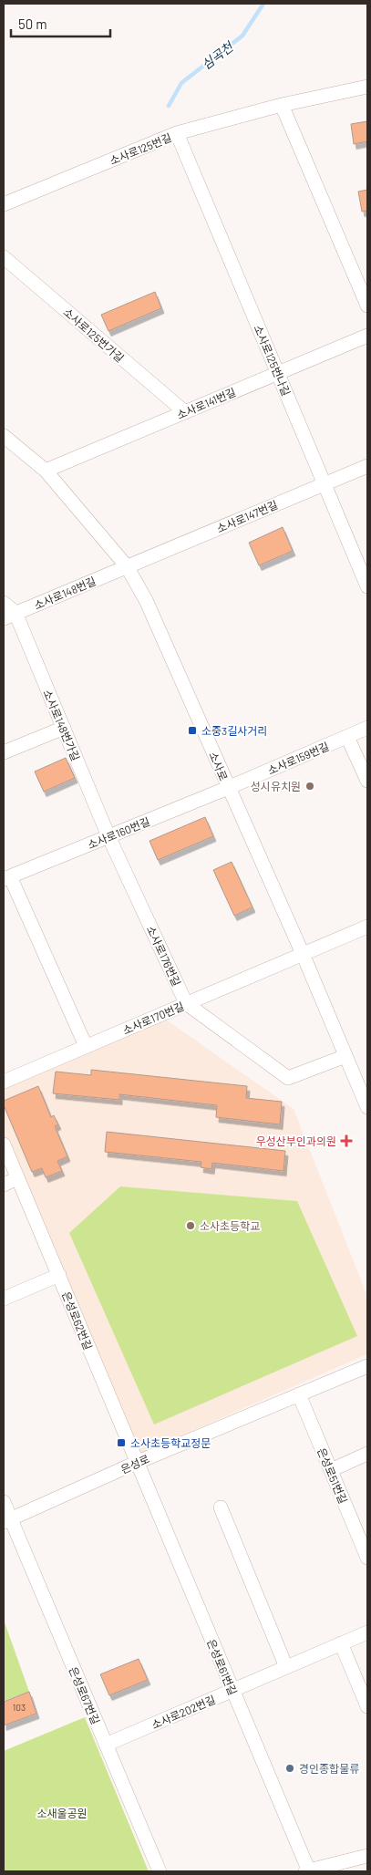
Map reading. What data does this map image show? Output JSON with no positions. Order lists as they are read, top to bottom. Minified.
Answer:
{"streets":{"street":["소사로125번길","소사로125번가길","소사로125번나길","소사로141번길","소사로147번길","소사로148번길","소사로148번가길","소사로159번길","소사로","소사로160번길","소사로176번길","소사로170번길","은성로62번길","은성로","은성로51번길","은성로61번길","은성로67번길","소사로202번길"]},"crossings":[["소사로125번길","소사로125번나길"],["소사로125번가길","소사로141번길"],["소사로125번나길","소사로141번길"],["소사로125번나길","소사로147번길"],["소사로141번길","소사로"],["소사로147번길","소사로148번길"],["소사로147번길","소사로"],["소사로148번길","소사로148번가길"],["소사로148번길","소사로"],["소사로148번가길","소사로160번길"],["소사로148번가길","소사로176번길"],["소사로159번길","소사로"],["소사로159번길","소사로160번길"],["소사로","소사로160번길"],["소사로","소사로176번길"],["소사로","소사로170번길"],["소사로160번길","소사로176번길"],["소사로160번길","소사로170번길"],["소사로176번길","소사로170번길"],["은성로62번길","은성로"],["은성로62번길","은성로61번길"],["은성로","은성로51번길"],["은성로","은성로61번길"],["은성로","은성로67번길"],["은성로61번길","소사로202번길"],["은성로67번길","소사로202번길"]],"water":["심곡천"],"parks":["소새울공원"],"places":{"transit":["소중3길사거리","소사초등학교정문"],"other":["성시유치원","소사초등학교","경인종합물류"],"health":["우성산부인과의원"]},"house_numbers":["103"],"scale_bar":"50 m"}
